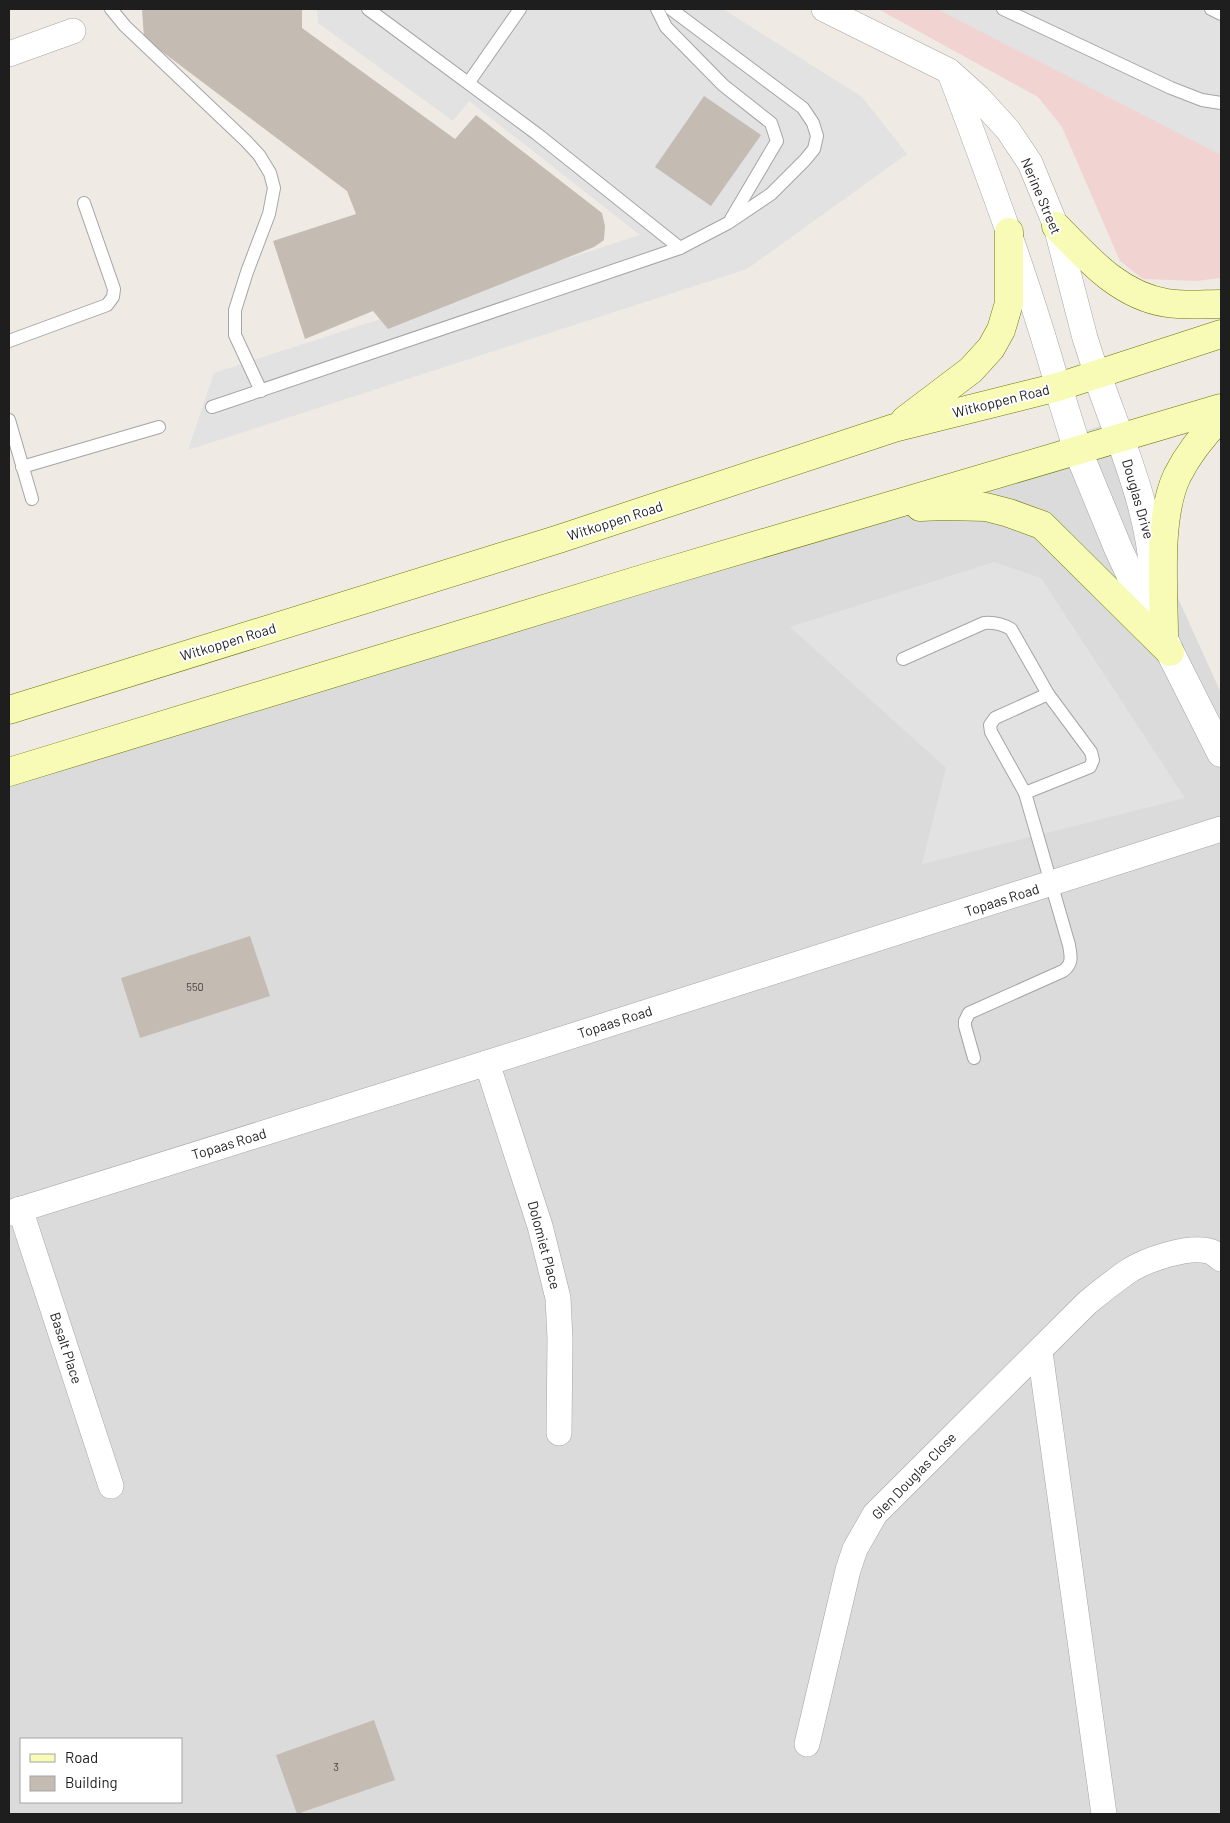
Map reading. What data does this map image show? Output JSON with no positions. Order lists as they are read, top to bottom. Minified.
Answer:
{"streets":{"main road":["Witkoppen Road"],"street":["Nerine Street","Douglas Drive","Topaas Road","Dolomiet Place","Basalt Place","Glen Douglas Close"]},"crossings":[["Nerine Street","Witkoppen Road"],["Nerine Street","Douglas Drive"],["Witkoppen Road","Douglas Drive"],["Topaas Road","Dolomiet Place"],["Topaas Road","Basalt Place"]],"house_numbers":["550","3"],"legend":["Road","Building"]}
